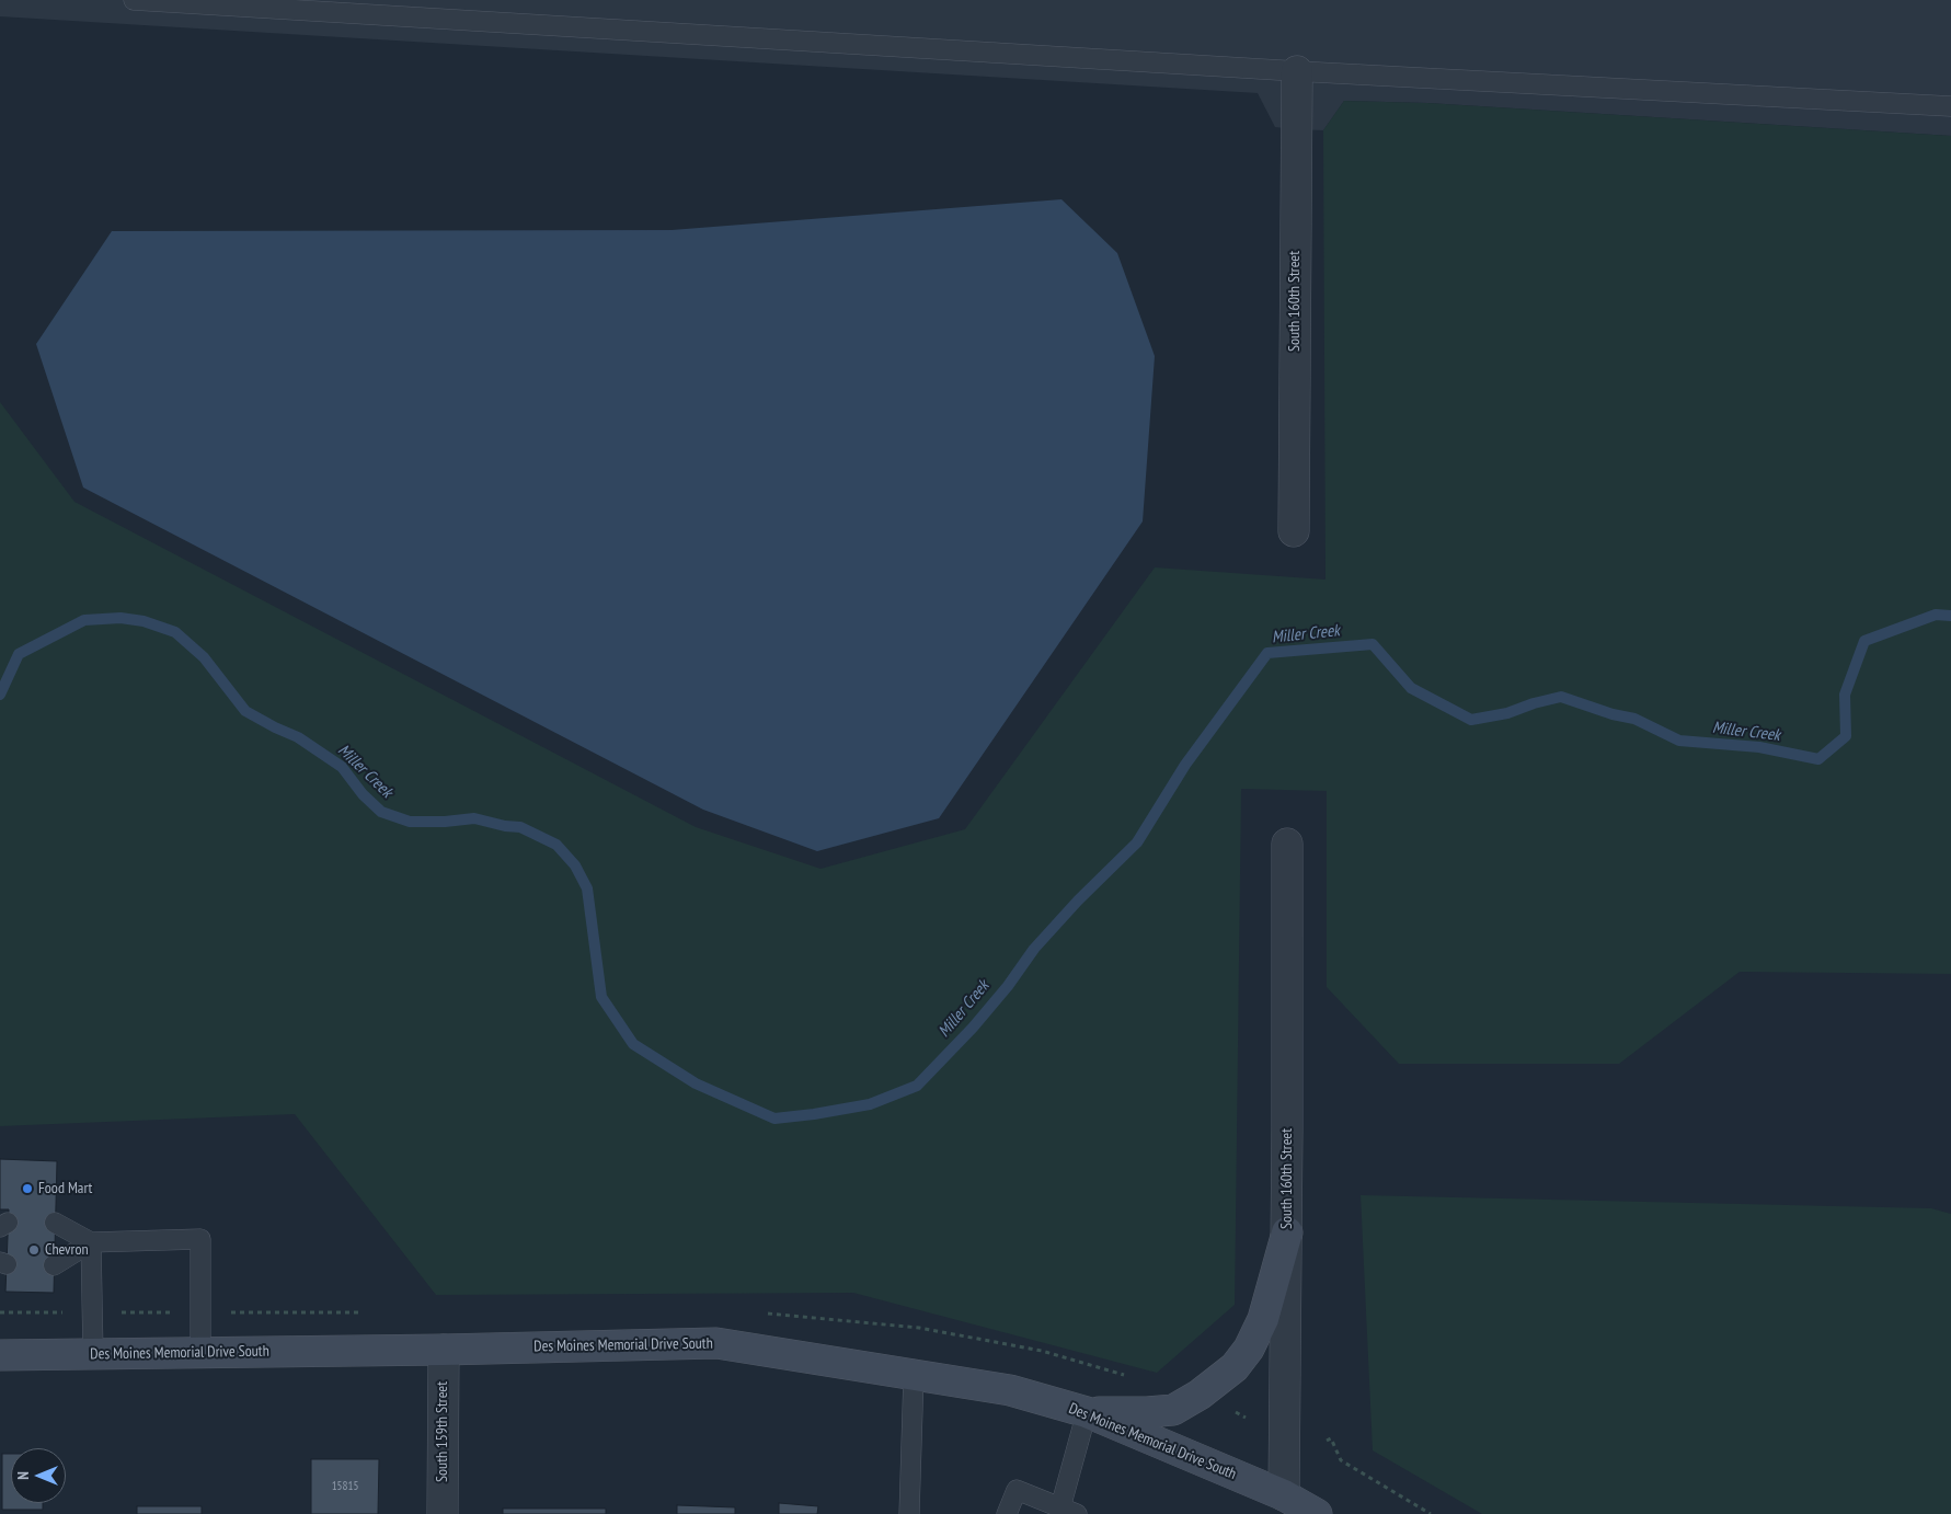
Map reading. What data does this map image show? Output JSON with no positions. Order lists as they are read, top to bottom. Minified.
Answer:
{"streets":{"main road":["Des Moines Memorial Drive South"],"street":["South 160th Street","South 159th Street"]},"crossings":[["South 160th Street","Des Moines Memorial Drive South"],["Des Moines Memorial Drive South","South 159th Street"]],"water":["Miller Creek"],"places":["Food Mart","Chevron"],"house_numbers":["15815"],"north":"left"}
